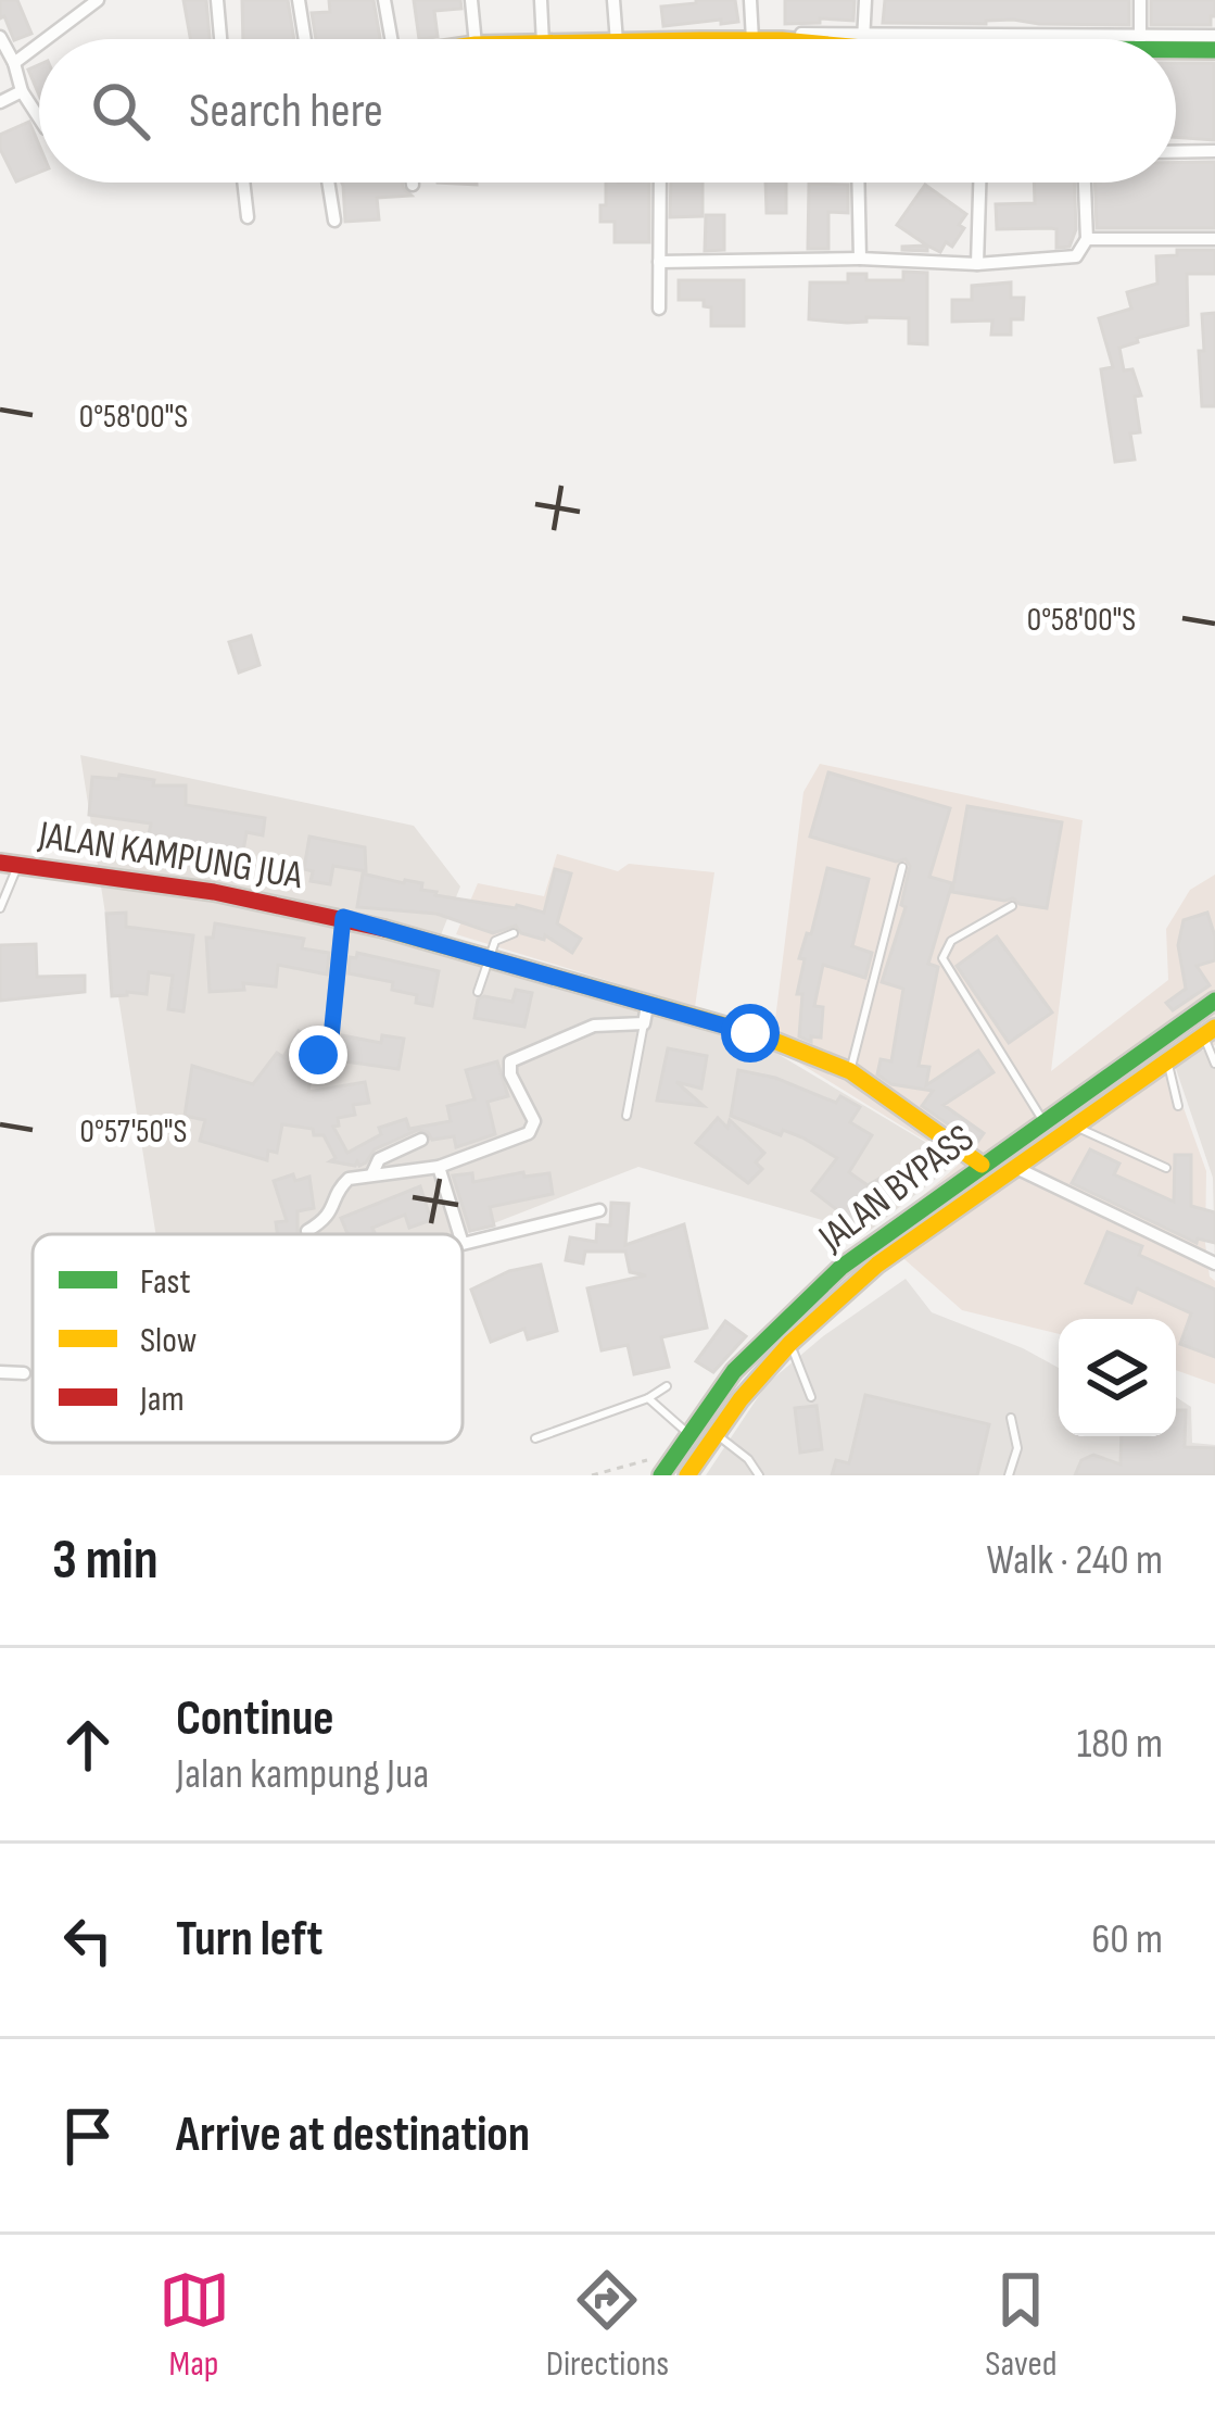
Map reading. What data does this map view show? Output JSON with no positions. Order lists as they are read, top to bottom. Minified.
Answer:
{"streets":{"main road":["JALAN KAMPUNG JUA","JALAN BYPASS"]},"crossings":[["JALAN KAMPUNG JUA","JALAN BYPASS"]],"legend":["Fast","Slow","Jam"],"page":{"search":"Search here","heading":["3 min","Walk · 240 m"],"list":[["Continue","Jalan kampung Jua","180 m"],["Turn left","60 m"],"Arrive at destination"],"nav":["Map","Directions","Saved"]},"coordinates":["0°58'00\"S","0°57'50\"S"]}
